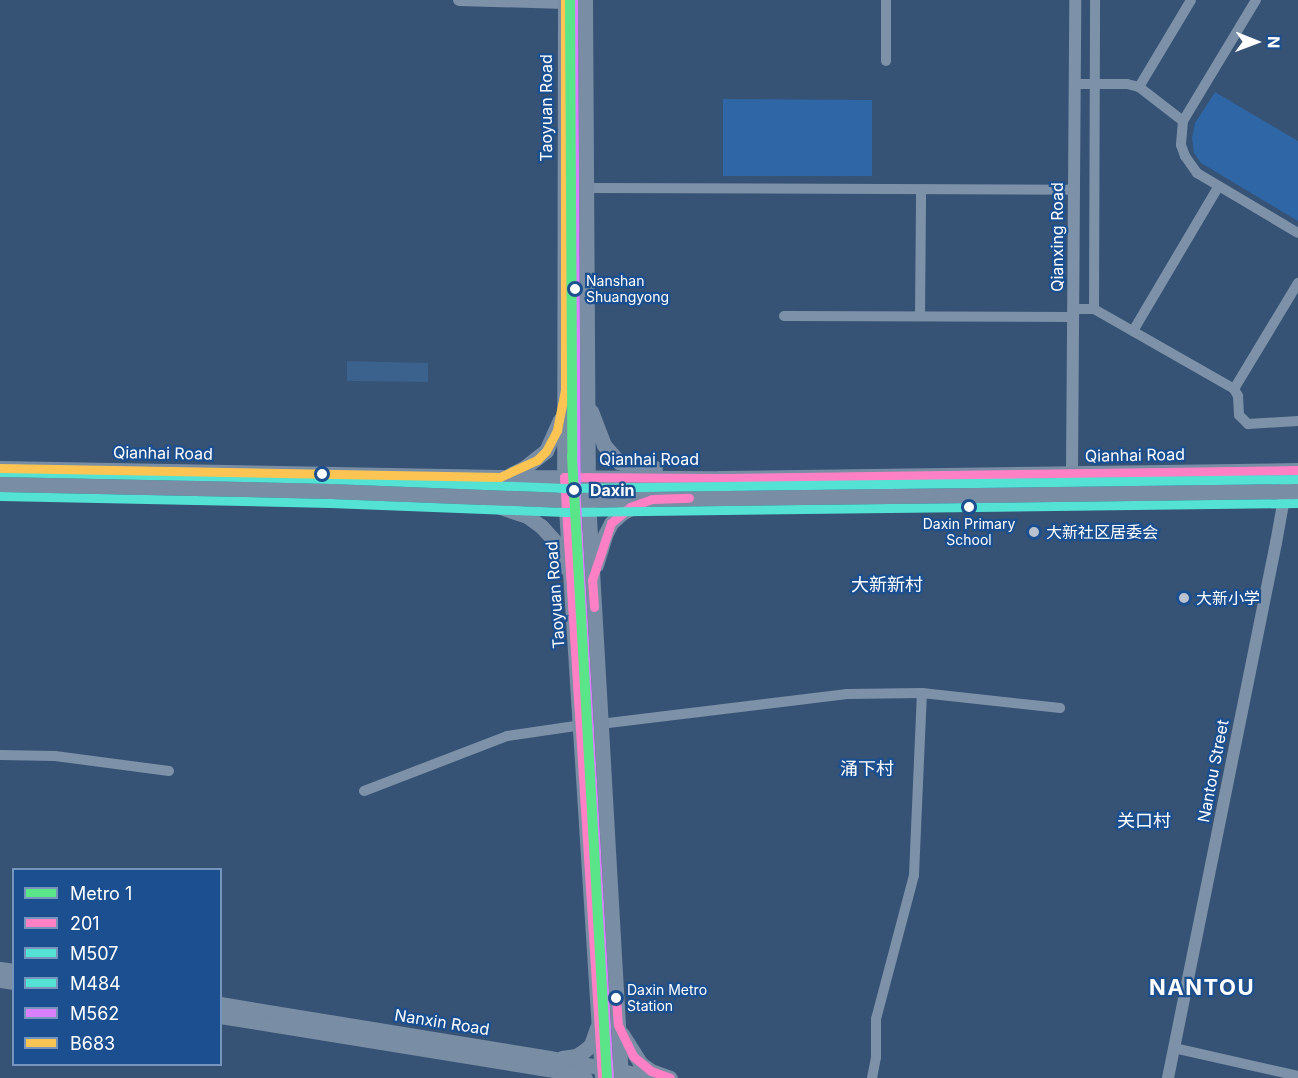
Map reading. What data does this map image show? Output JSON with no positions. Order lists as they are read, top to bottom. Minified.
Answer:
{"streets":{"main road":["Taoyuan Road","Qianhai Road","Nanxin Road"],"street":["Qianxing Road","Nantou Street"]},"crossings":[["Taoyuan Road","Qianhai Road"],["Taoyuan Road","Nanxin Road"],["Qianxing Road","Qianhai Road"],["Qianhai Road","Nantou Street"]],"districts":["大新新村","涌下村","关口村","NANTOU"],"places":["Nanshan Shuangyong","Daxin","Daxin Primary School","大新社区居委会","大新小学","Daxin Metro Station"],"lines":["metro line 1","transit line M562","transit line B683","transit line 201","transit line M484","transit line M507"],"legend":["Metro 1","201","M507","M484","M562","B683"],"north":"right"}
